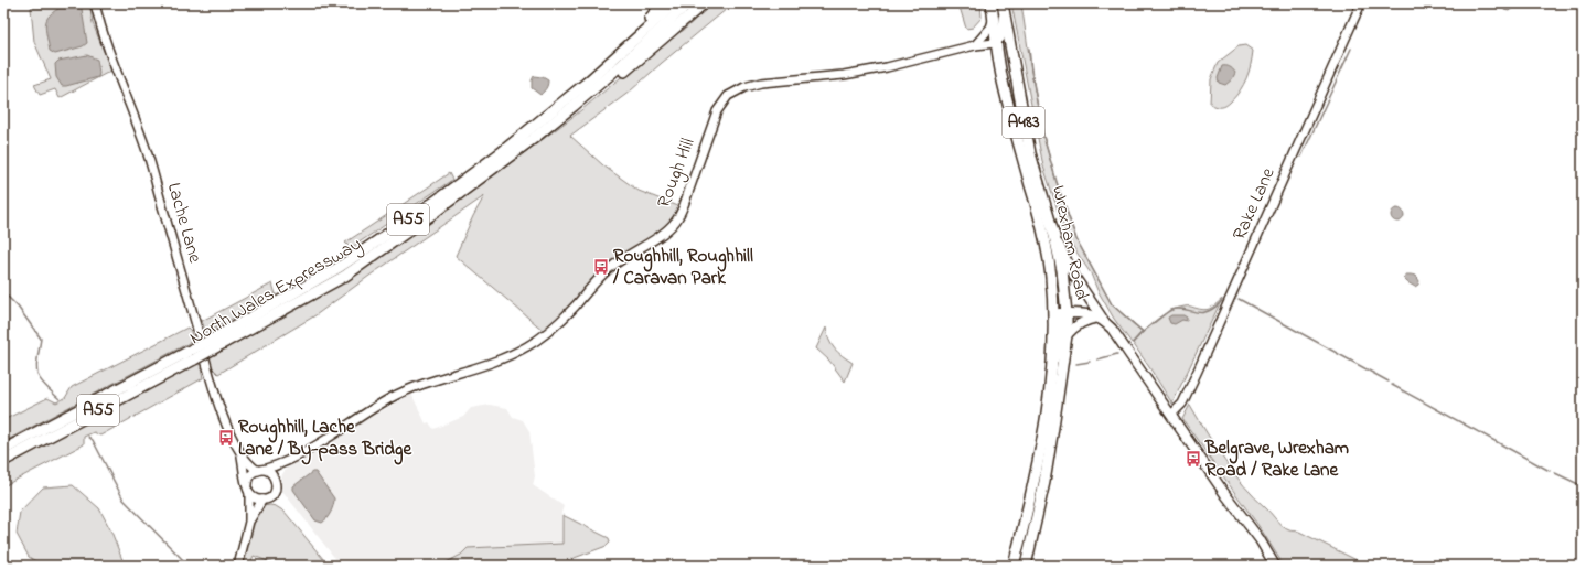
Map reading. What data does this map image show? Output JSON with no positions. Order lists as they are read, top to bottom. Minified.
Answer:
{"streets":{"highway":["A483","A55","Wrexham Road","North Wales Expressway"],"street":["Rough Hill","Rake Lane","Lache Lane"]},"crossings":[["A483","Wrexham Road"],["Rough Hill","Lache Lane"],["Rough Hill","Wrexham Road"],["Rake Lane","Wrexham Road"]],"places":{"bus stop":["Roughhill, Roughhill / Caravan Park","Roughhill, Lache Lane / By-pass Bridge","Belgrave, Wrexham Road / Rake Lane"]}}
